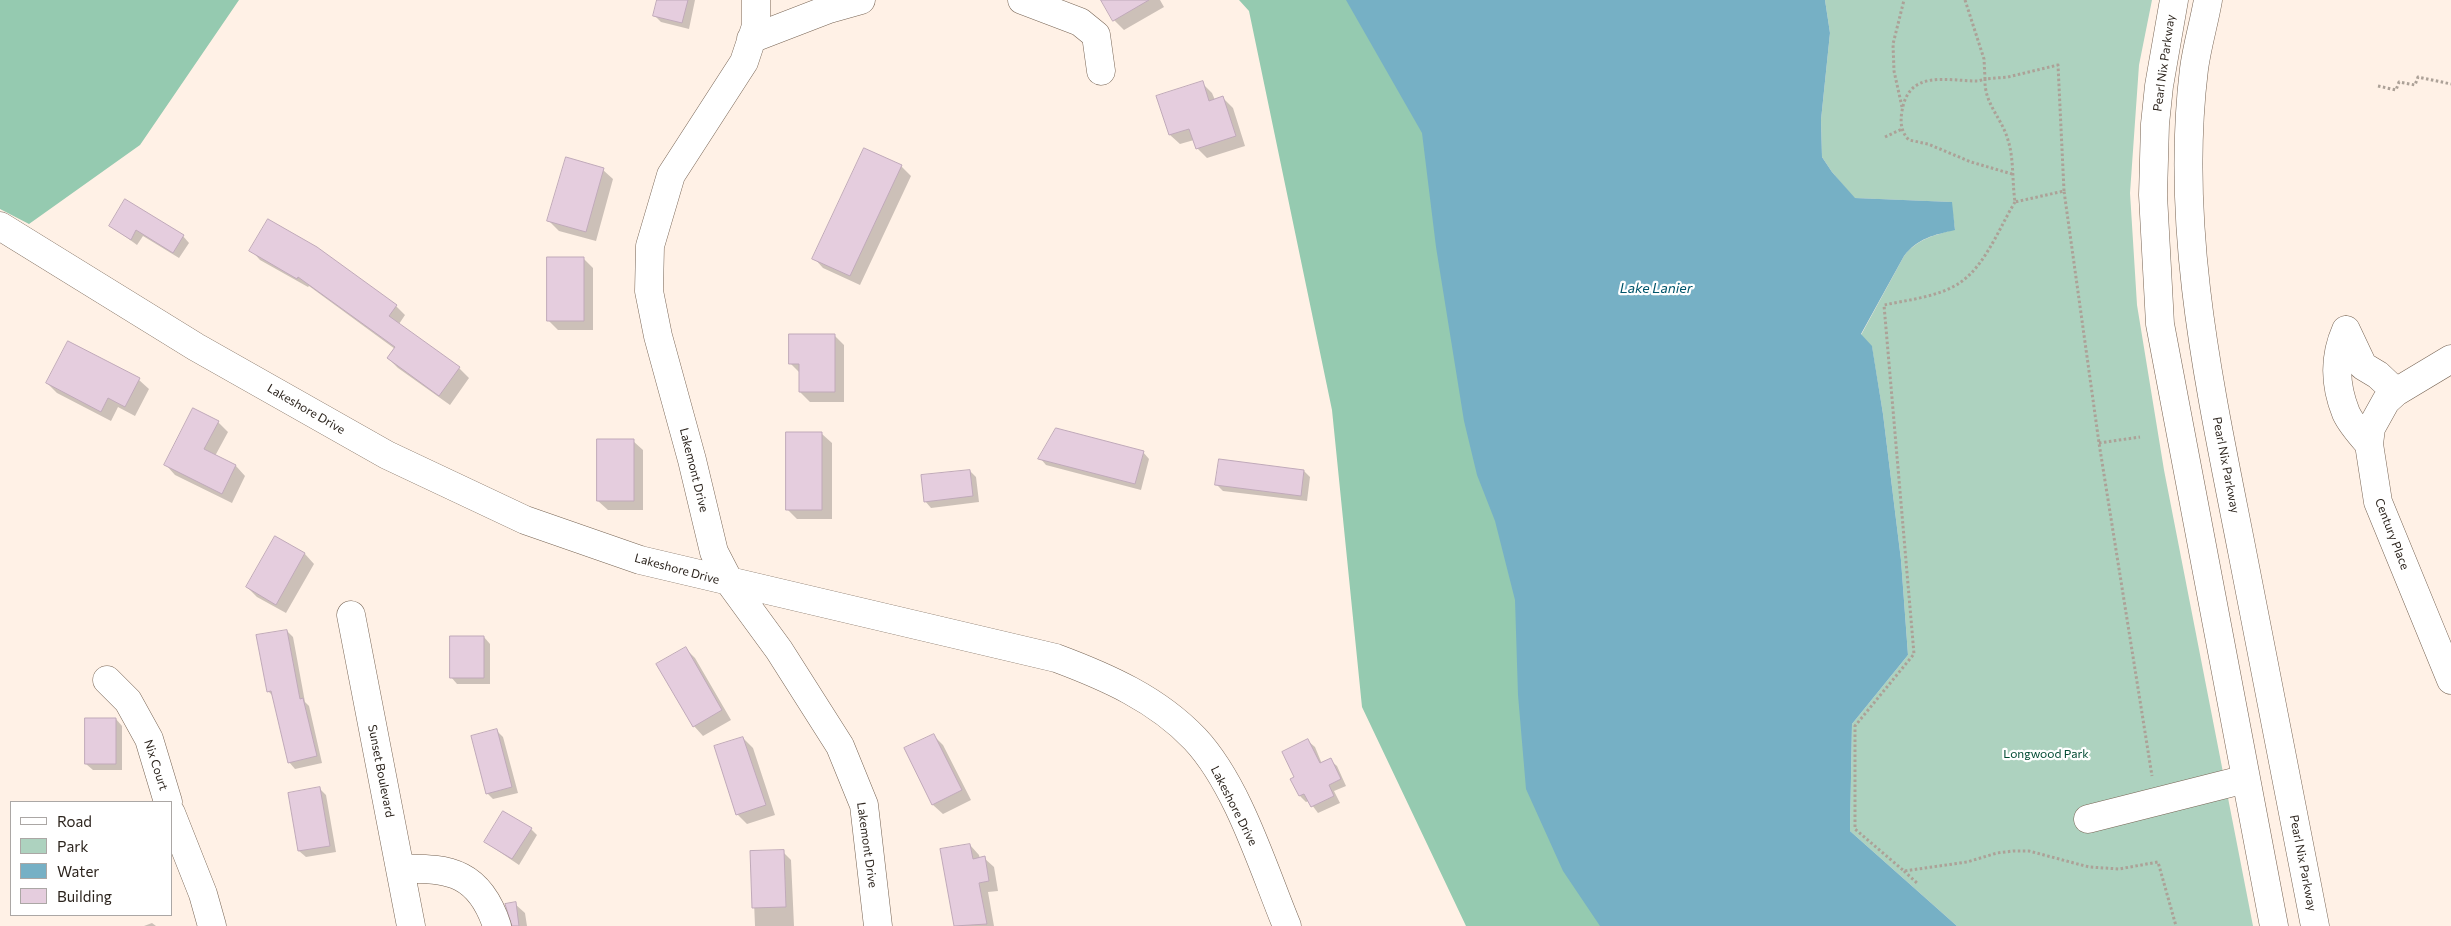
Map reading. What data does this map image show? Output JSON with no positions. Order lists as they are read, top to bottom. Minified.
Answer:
{"streets":{"street":["Pearl Nix Parkway","Lakeshore Drive","Lakemont Drive","Century Place","Nix Court","Sunset Boulevard"]},"crossings":[["Lakeshore Drive","Lakemont Drive"]],"water":["Lake Lanier"],"parks":["Longwood Park"],"legend":["Road","Park","Water","Building"]}
